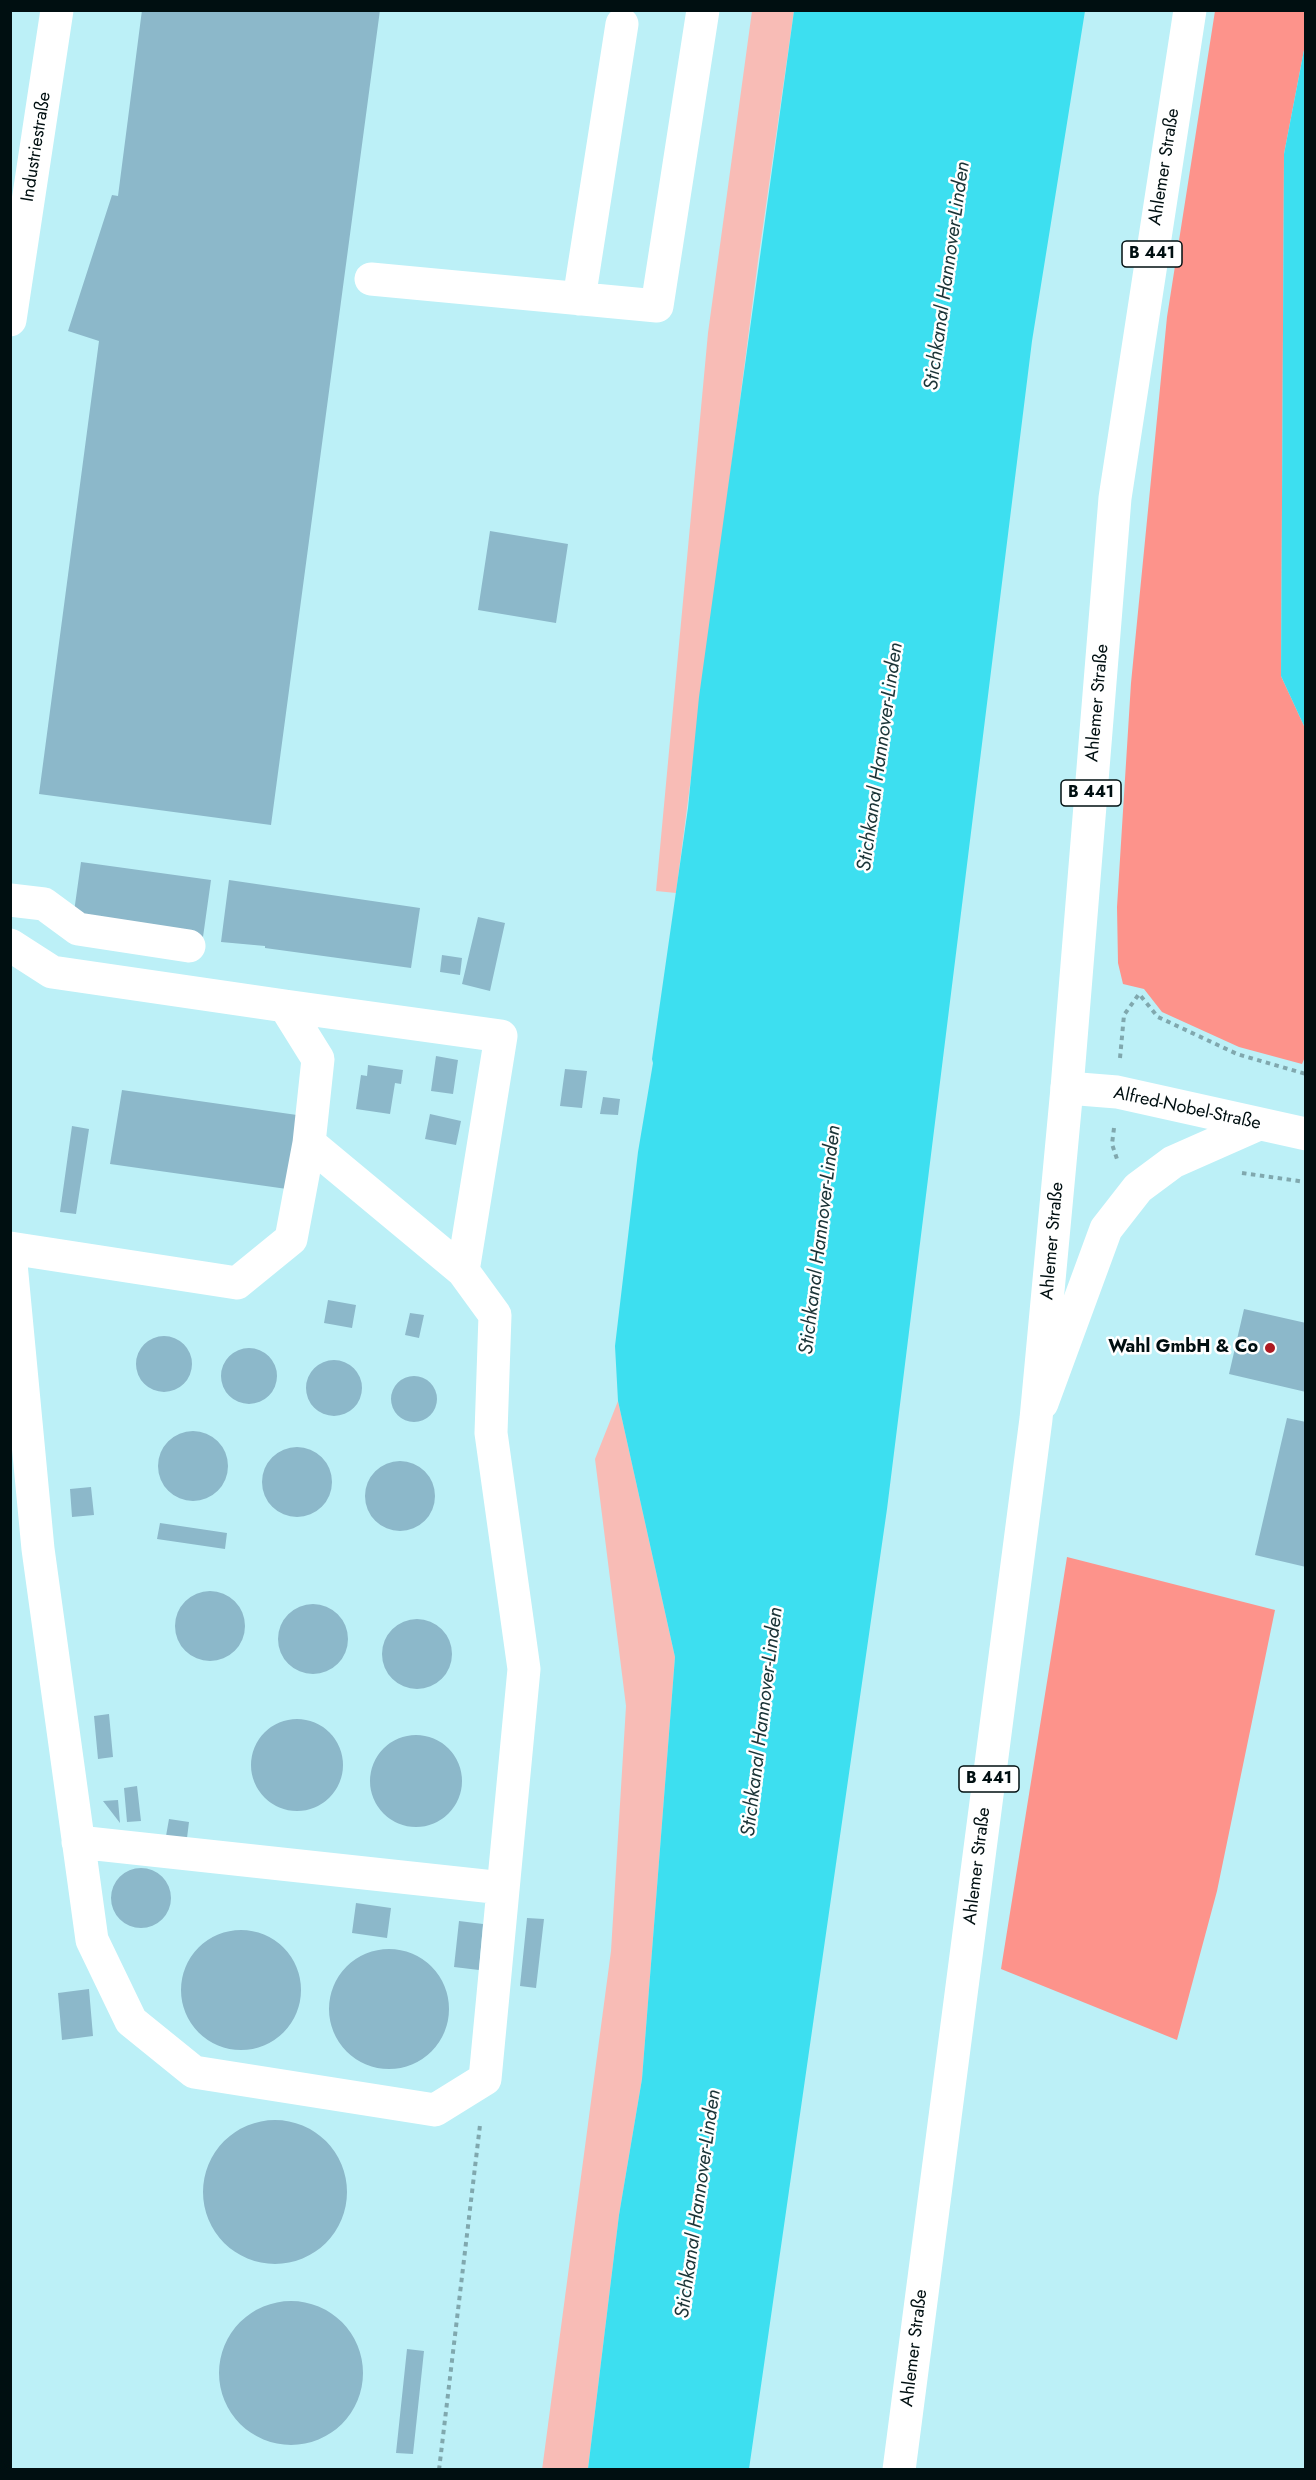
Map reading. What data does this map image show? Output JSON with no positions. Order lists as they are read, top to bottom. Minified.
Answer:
{"streets":{"main road":["Industriestraße","Ahlemer Straße","B 441","Alfred-Nobel-Straße"]},"crossings":[["Ahlemer Straße","Alfred-Nobel-Straße"]],"water":["Stichkanal Hannover-Linden"],"places":["Wahl GmbH & Co"]}
